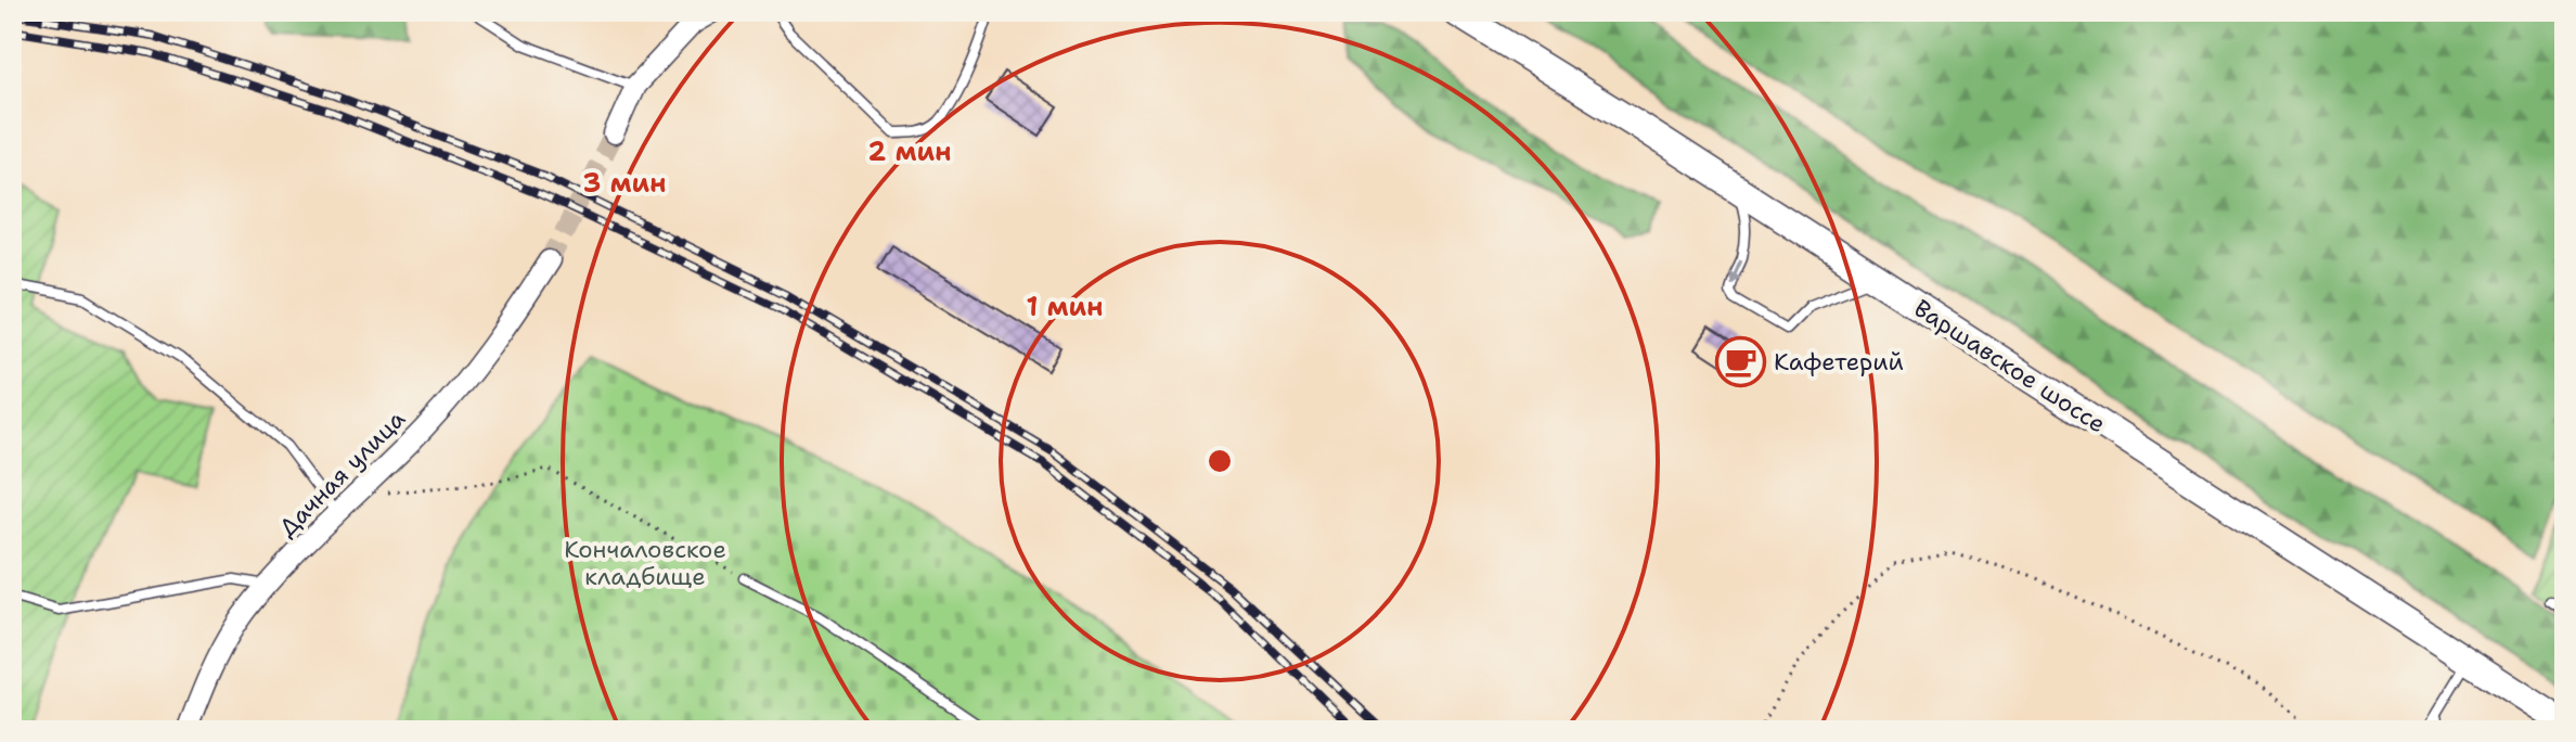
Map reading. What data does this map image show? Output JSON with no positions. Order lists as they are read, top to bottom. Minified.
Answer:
{"streets":{"main road":["Варшавское шоссе"],"street":["Дачная улица"]},"parks":["Кончаловское кладбище"],"places":{"cafe":["Кафетерий"]},"rings":["2 мин","3 мин","1 мин"]}
